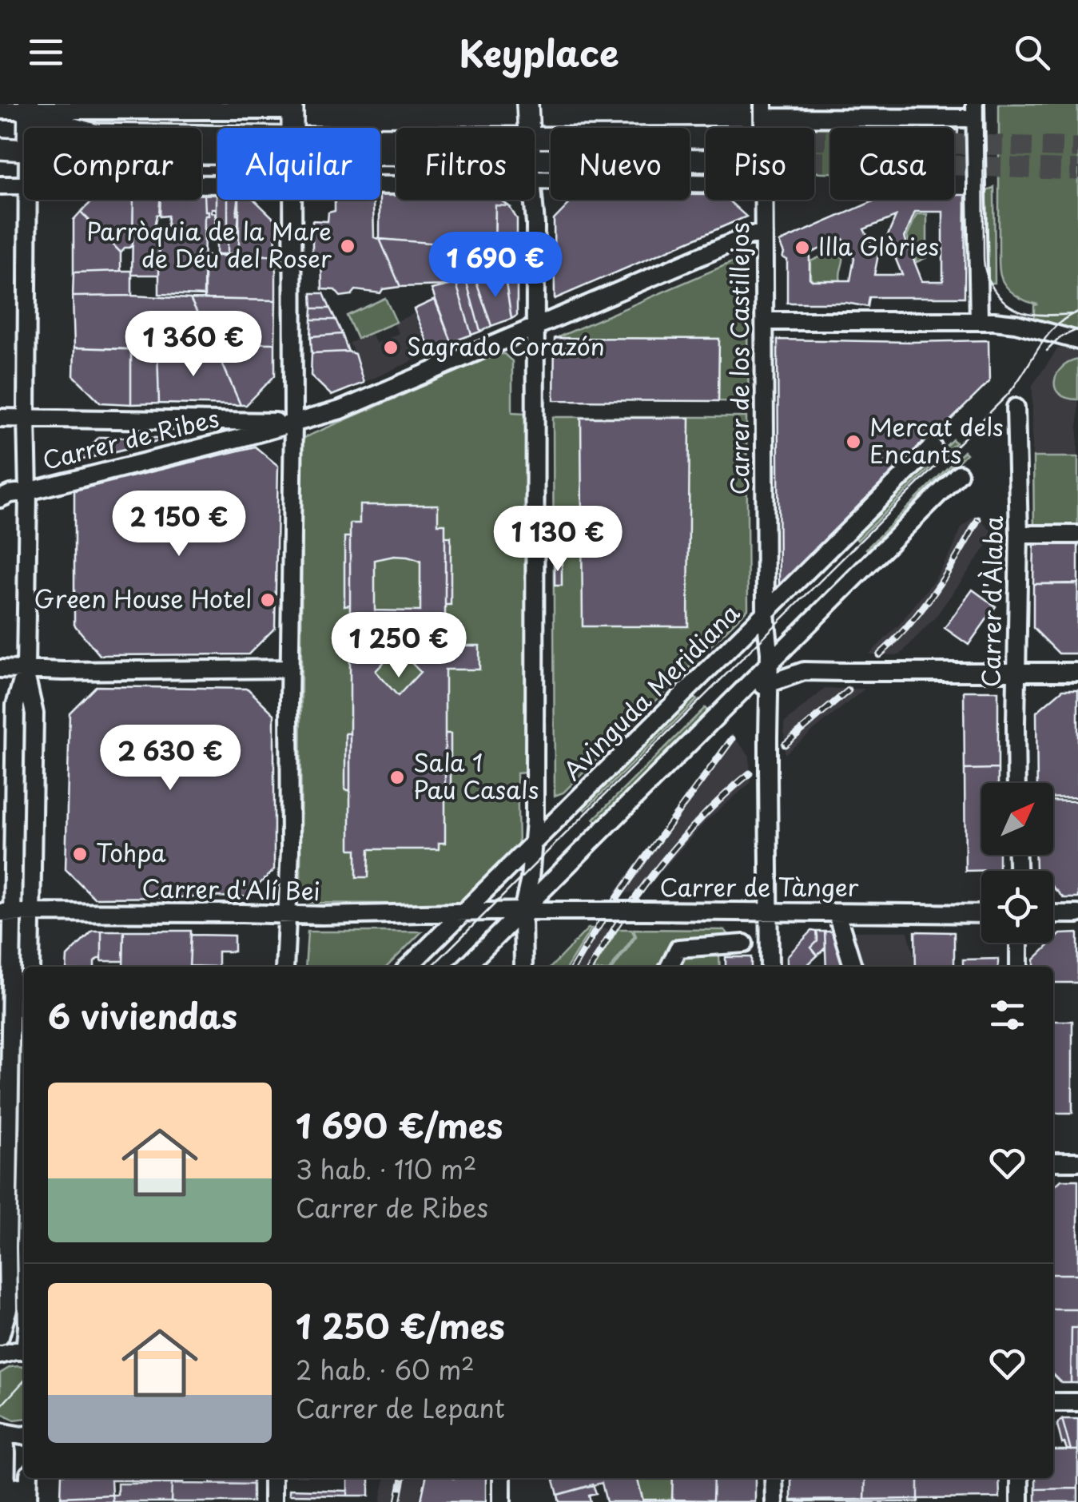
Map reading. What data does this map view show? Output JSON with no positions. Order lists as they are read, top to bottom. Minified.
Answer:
{"streets":{"street":["Carrer de los Castillejos","Carrer de Ribes","Carrer d'Àlaba","Avinguda Meridiana","Carrer de Tànger","Carrer d'Alí Bei"]},"crossings":[["Carrer de los Castillejos","Carrer de Ribes"],["Carrer de los Castillejos","Avinguda Meridiana"],["Carrer de los Castillejos","Carrer de Tànger"],["Avinguda Meridiana","Carrer d'Alí Bei"],["Carrer de Tànger","Carrer d'Alí Bei"]],"places":["Parròquia de la Mare de Déu del Roser","Illa Glòries","Sagrado Corazón","Mercat dels Encants","Green House Hotel","Sala 1 Pau Casals","Tohpa"],"north":"top right","page":{"header":"Keyplace","chip":["Comprar","Alquilar","Filtros","Nuevo","Piso","Casa"],"price":["1 690 €","1 360 €","2 150 €","1 130 €","1 250 €","2 630 €"],"heading":"6 viviendas","list":[{"name":"1 690 €/mes","note":"3 hab. · 110 m² · Carrer de Ribes"},{"name":"1 250 €/mes","note":"2 hab. · 60 m² · Carrer de Lepant"}]}}
